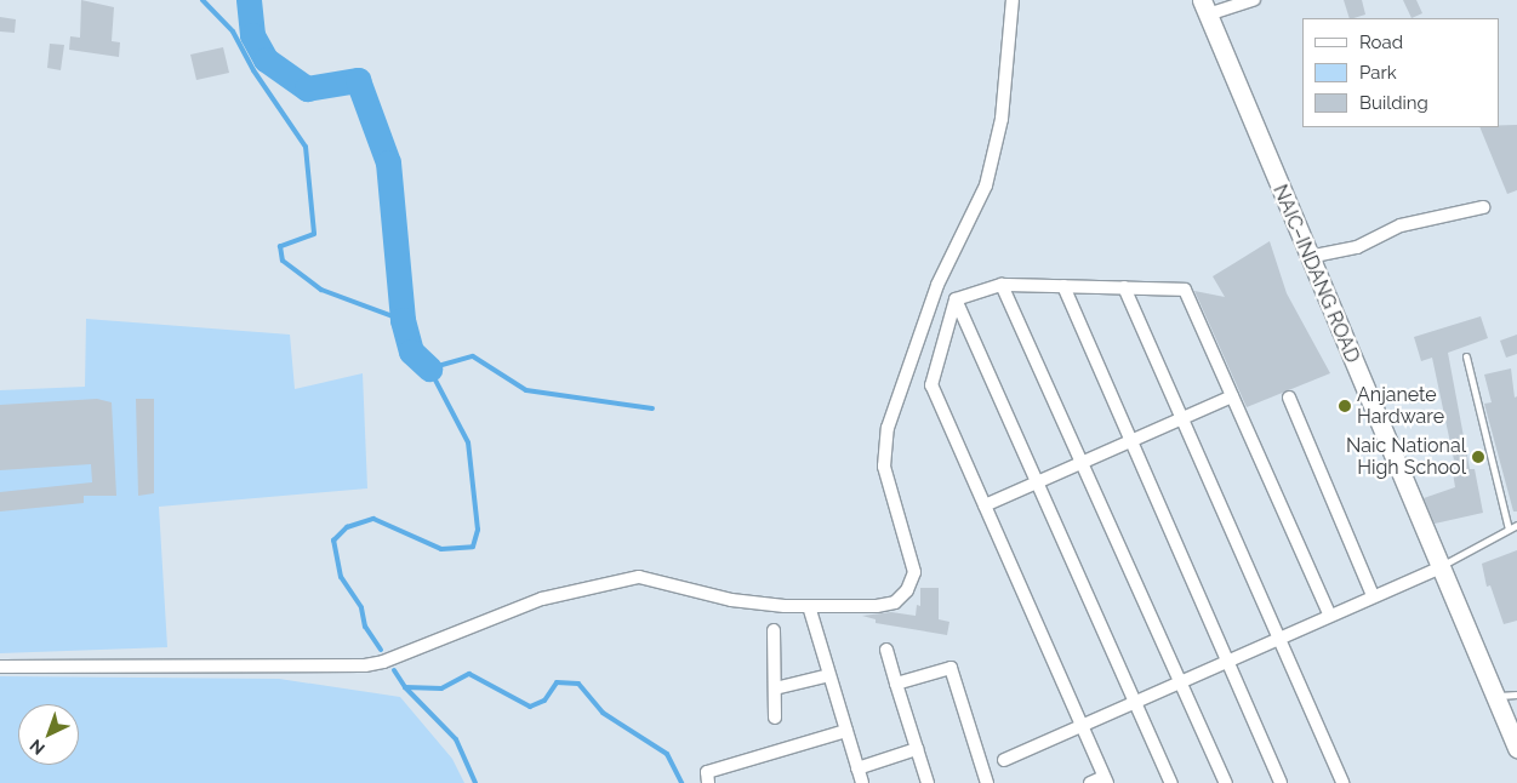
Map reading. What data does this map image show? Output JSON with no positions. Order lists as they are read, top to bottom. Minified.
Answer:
{"streets":{"main road":["NAIC–INDANG ROAD"]},"places":["Anjanete Hardware","Naic National High School"],"legend":["Road","Park","Building"],"north":"bottom left"}
